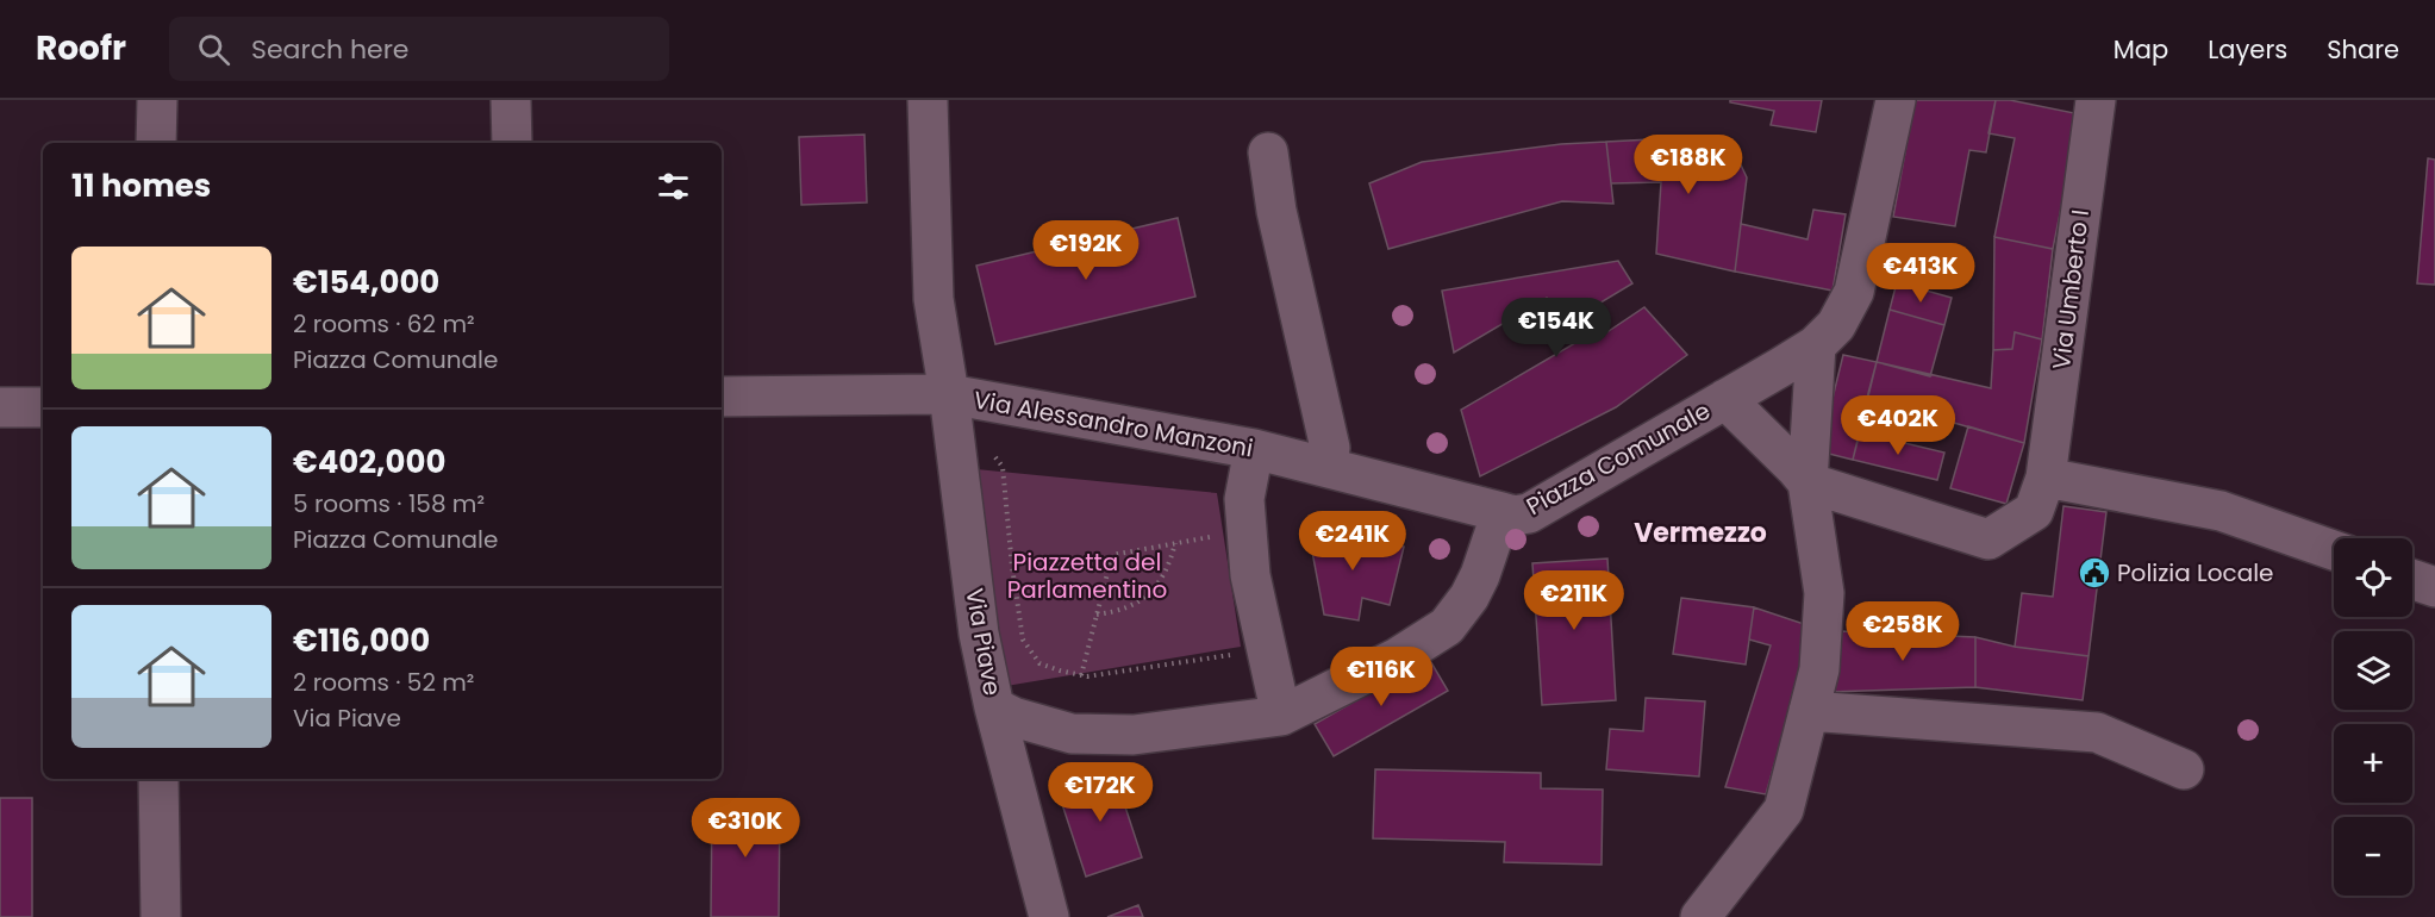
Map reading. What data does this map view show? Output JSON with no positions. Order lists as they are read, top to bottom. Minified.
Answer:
{"streets":{"street":["Via Umberto I","Via Alessandro Manzoni","Piazza Comunale","Via Piave"]},"crossings":[["Via Umberto I","Piazza Comunale"],["Via Alessandro Manzoni","Piazza Comunale"],["Via Alessandro Manzoni","Via Piave"],["Piazza Comunale","Via Piave"]],"districts":["Vermezzo"],"parks":["Piazzetta del Parlamentino"],"places":{"public building":["Polizia Locale"]},"page":{"header":"Roofr","search":"Search here","nav":["Map","Layers","Share"],"price":["€188K","€192K","€413K","€154K","€402K","€241K","€211K","€258K","€116K","€172K","€310K"],"heading":"11 homes","list":[{"name":"€154,000","note":"2 rooms · 62 m² · Piazza Comunale"},{"name":"€402,000","note":"5 rooms · 158 m² · Piazza Comunale"},{"name":"€116,000","note":"2 rooms · 52 m² · Via Piave"}],"map_buttons":["+","−"]}}
